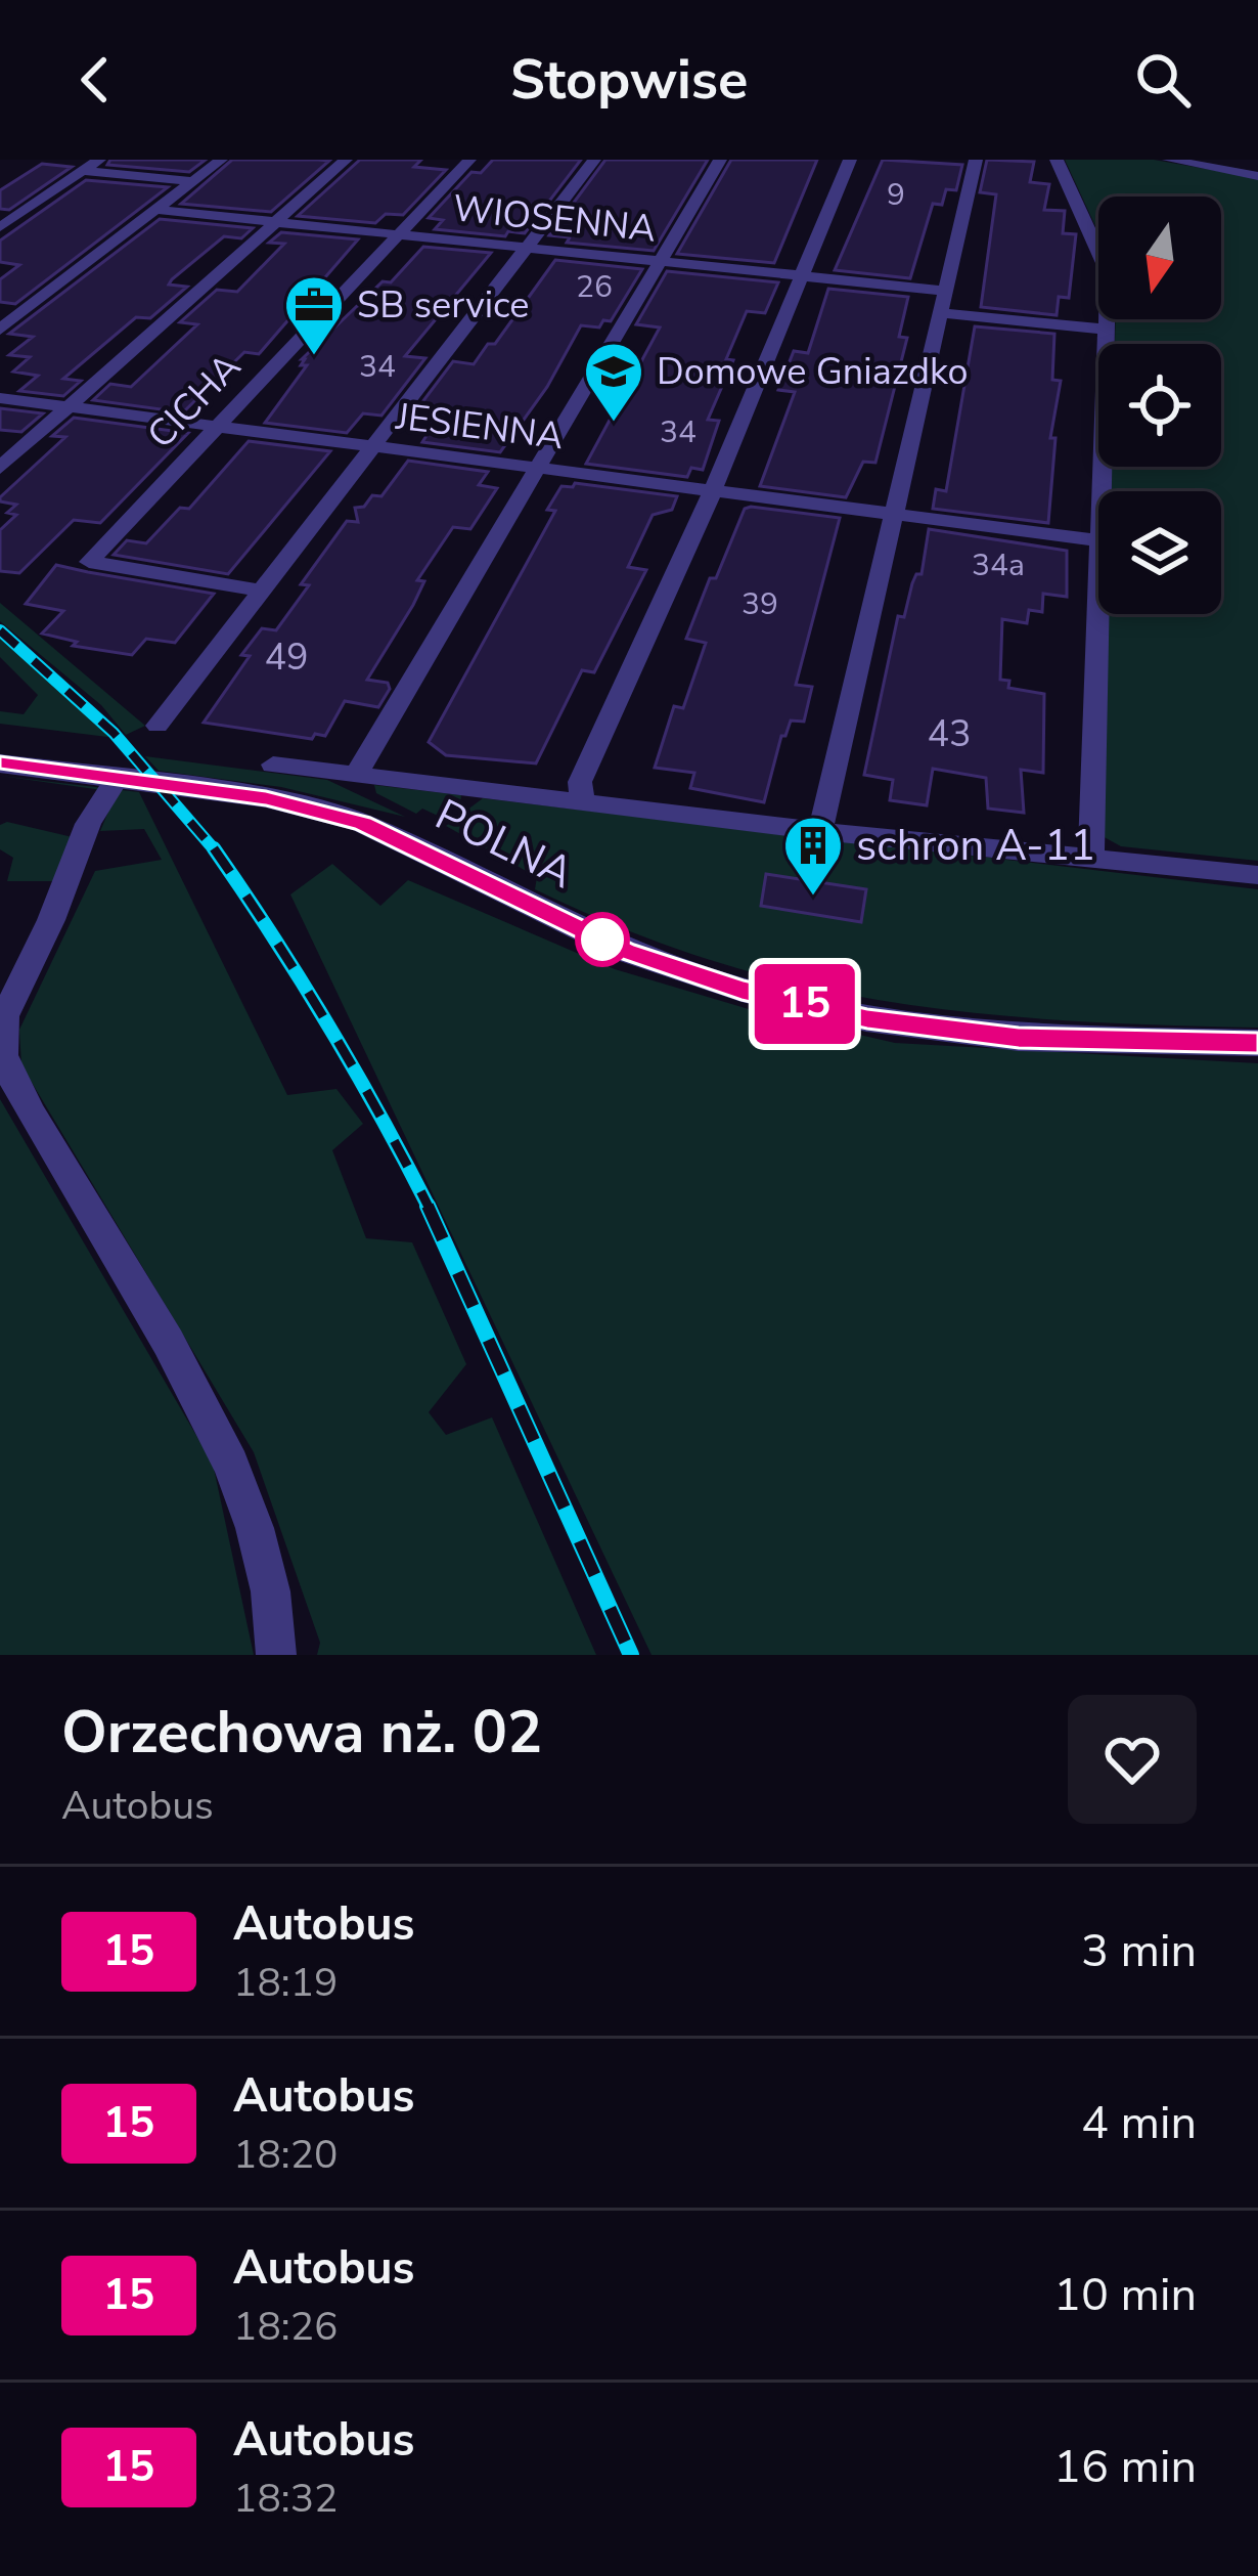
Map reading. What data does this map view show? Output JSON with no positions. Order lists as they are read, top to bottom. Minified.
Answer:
{"streets":{"street":["WIOSENNA","CICHA","JESIENNA","POLNA"]},"crossings":[["WIOSENNA","CICHA"],["CICHA","JESIENNA"]],"places":{"office":["SB service"],"school or university":["Domowe Gniazdko"],"building":["schron A-11"]},"lines":["bus line 15"],"house_numbers":["9","26","34","34","34a","39","49","43"],"north":"bottom","page":{"header":"Stopwise","on_map":"15","heading":["Orzechowa nż. 02","Autobus"],"list":[{"mark":"15","name":"Autobus","note":"18:19","value":"3 min"},{"mark":"15","name":"Autobus","note":"18:20","value":"4 min"},{"mark":"15","name":"Autobus","note":"18:26","value":"10 min"},{"mark":"15","name":"Autobus","note":"18:32","value":"16 min"}]}}
